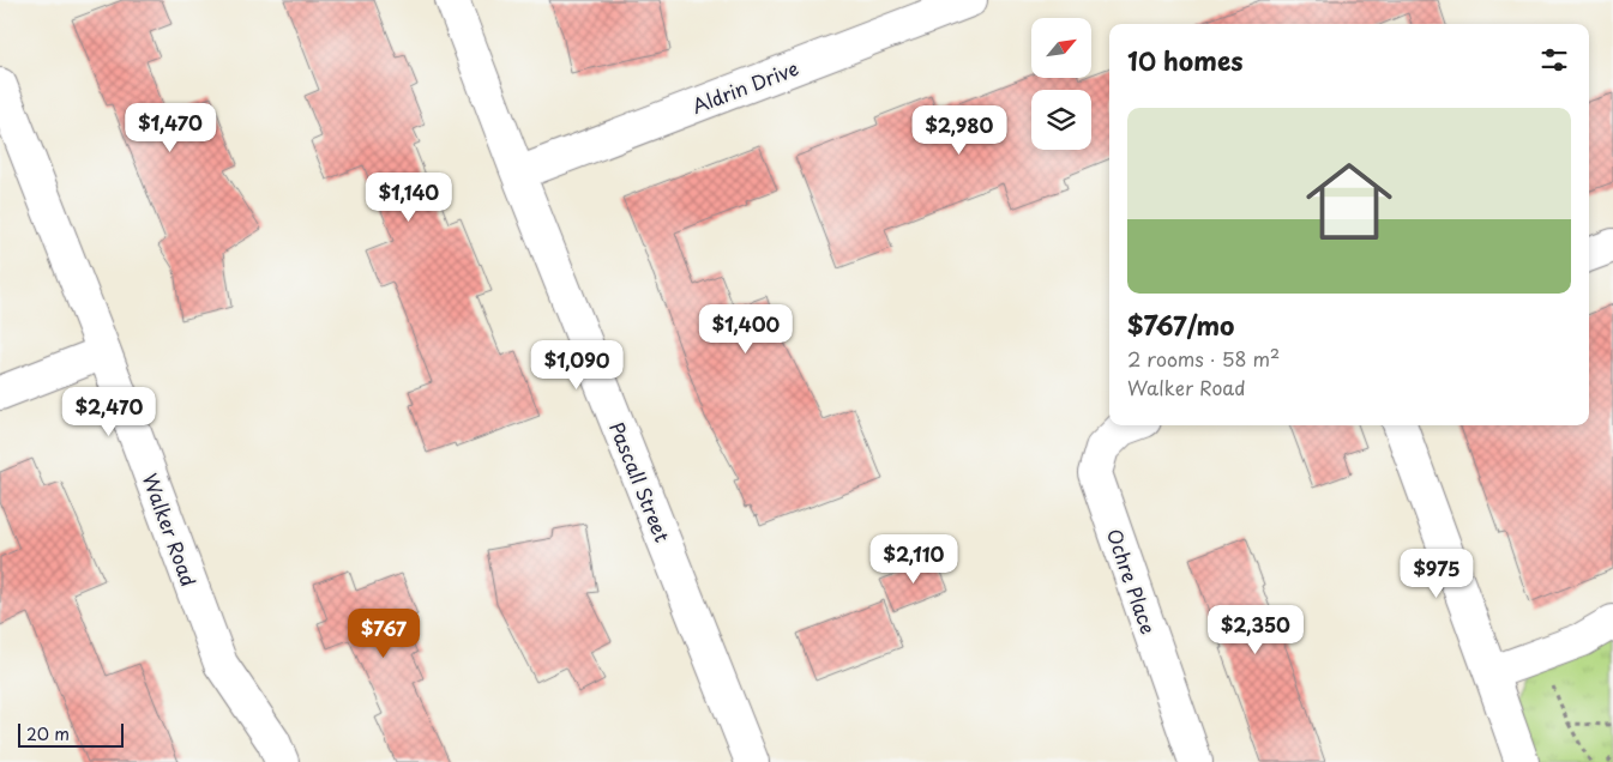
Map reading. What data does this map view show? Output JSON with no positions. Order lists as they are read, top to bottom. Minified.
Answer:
{"streets":{"street":["Aldrin Drive","Pascall Street","Walker Road","Ochre Place"]},"crossings":[["Aldrin Drive","Pascall Street"]],"scale_bar":"20 m","north":"top right","page":{"heading":"10 homes","list":[{"name":"$767/mo","note":"2 rooms · 58 m² · Walker Road"}],"price":["$1,470","$2,980","$1,140","$1,400","$1,090","$2,470","$2,110","$975","$2,350","$767"],"scale":"20 m"}}
